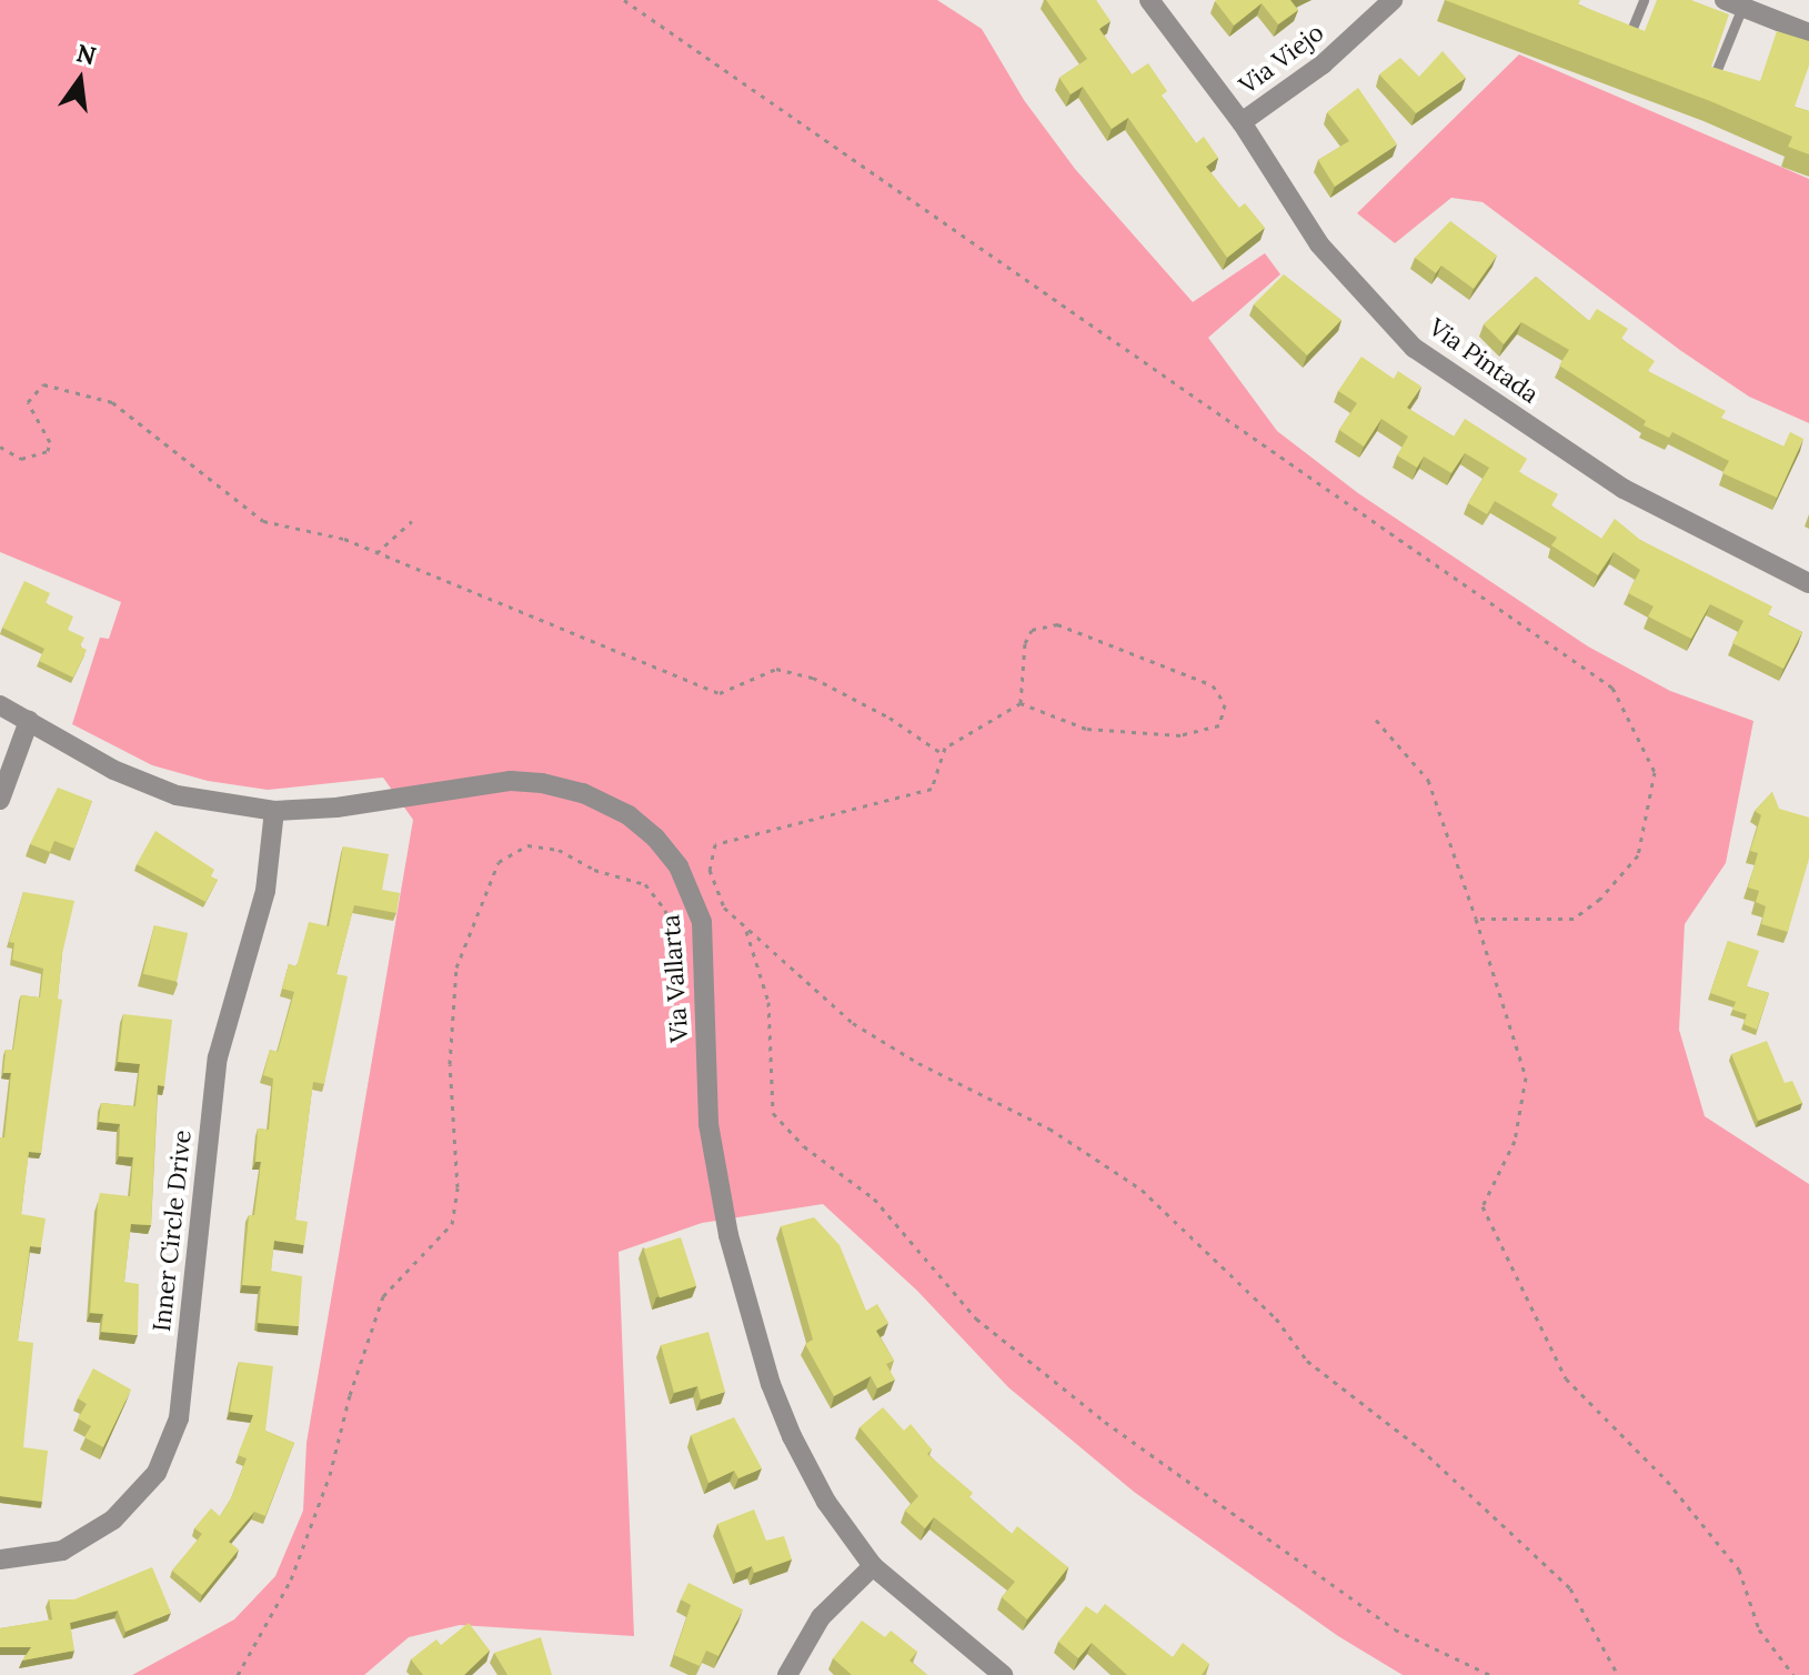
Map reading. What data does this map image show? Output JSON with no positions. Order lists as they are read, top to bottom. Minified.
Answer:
{"streets":{"street":["Via Viejo","Via Pintada","Via Vallarta","Inner Circle Drive"]},"crossings":[["Via Viejo","Via Pintada"],["Via Vallarta","Inner Circle Drive"]],"north":"top"}
